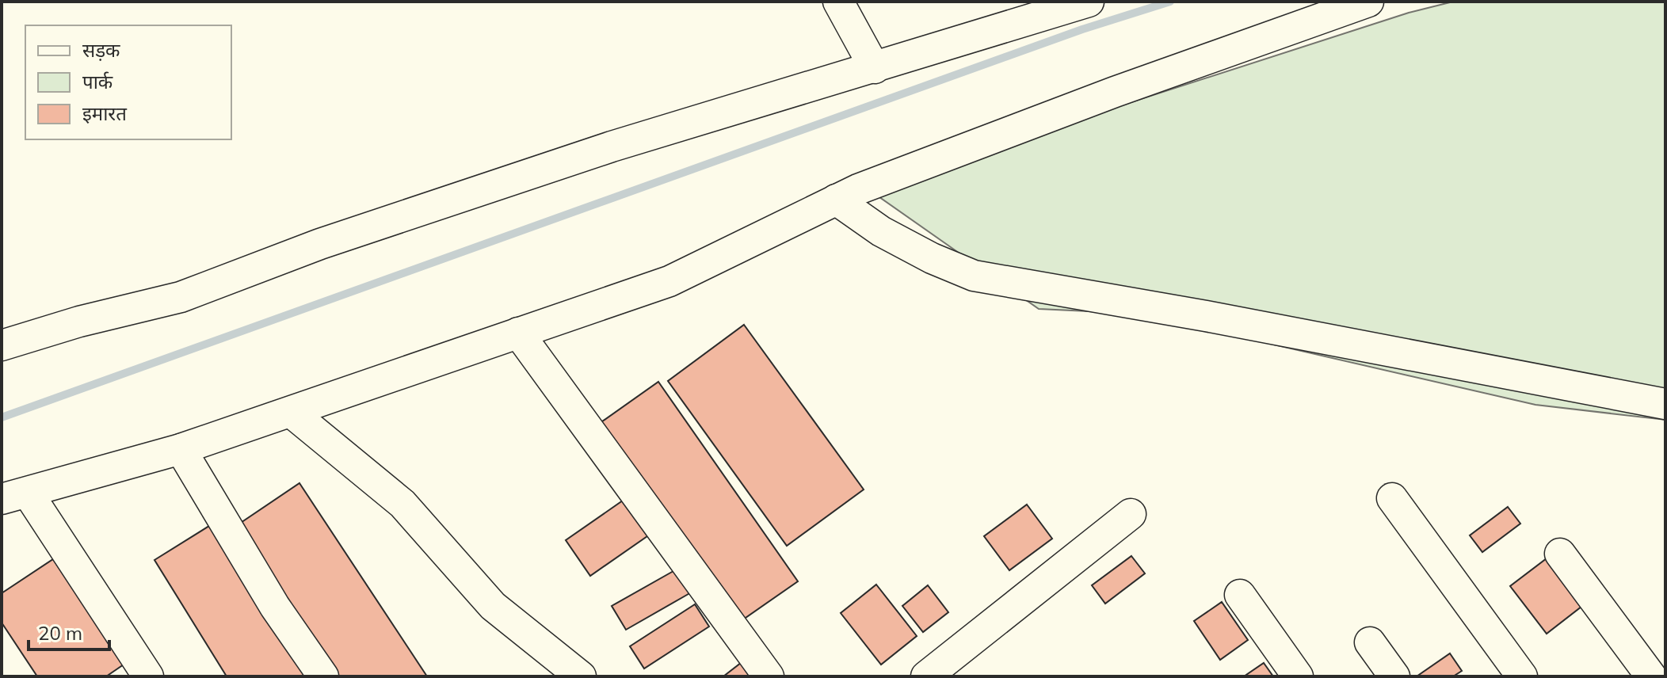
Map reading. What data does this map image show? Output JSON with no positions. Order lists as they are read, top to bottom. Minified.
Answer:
{"legend":["सड़क","पार्क","इमारत"],"scale_bar":"20 m"}
